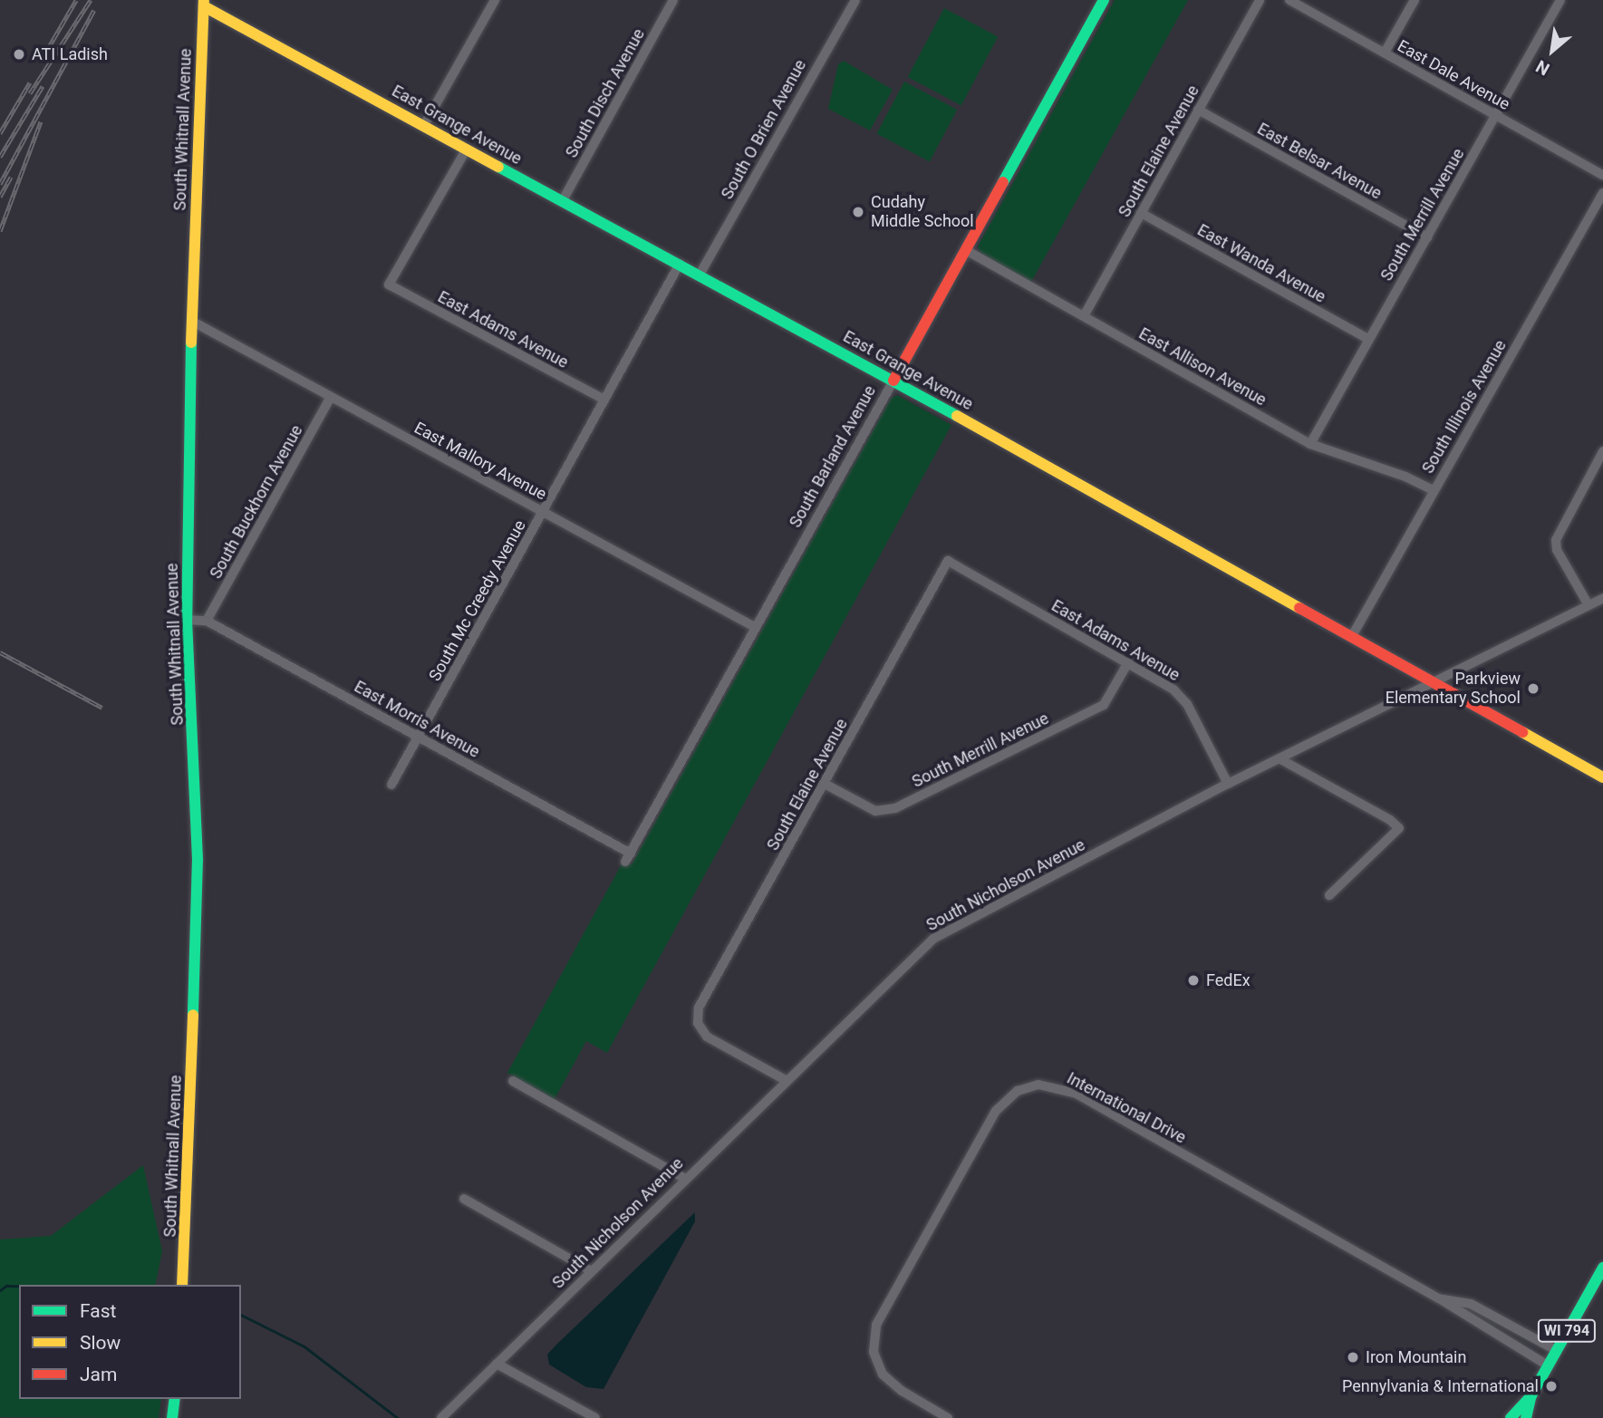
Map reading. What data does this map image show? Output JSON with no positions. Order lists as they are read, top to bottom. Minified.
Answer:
{"streets":{"street":["East Dale Avenue","South Disch Avenue","East Grange Avenue","South Whitnall Avenue","South O Brien Avenue","South Elaine Avenue","East Belsar Avenue","South Merrill Avenue","East Wanda Avenue","East Adams Avenue","East Allison Avenue","South Illinois Avenue","South Barland Avenue","East Mallory Avenue","South Buckhorn Avenue","South Mc Creedy Avenue","East Morris Avenue","South Nicholson Avenue","International Drive","WI 794"]},"crossings":[["East Dale Avenue","South Merrill Avenue"],["South Disch Avenue","East Grange Avenue"],["East Grange Avenue","South Whitnall Avenue"],["East Grange Avenue","South O Brien Avenue"],["East Grange Avenue","East Adams Avenue"],["East Grange Avenue","South Illinois Avenue"],["East Grange Avenue","South Barland Avenue"],["East Grange Avenue","South Mc Creedy Avenue"],["East Grange Avenue","South Nicholson Avenue"],["South Whitnall Avenue","East Mallory Avenue"],["South Whitnall Avenue","East Morris Avenue"],["South Elaine Avenue","East Belsar Avenue"],["South Elaine Avenue","South Merrill Avenue"],["South Elaine Avenue","East Wanda Avenue"],["South Elaine Avenue","East Adams Avenue"],["South Elaine Avenue","East Allison Avenue"],["South Elaine Avenue","South Nicholson Avenue"],["East Belsar Avenue","South Merrill Avenue"],["South Merrill Avenue","East Wanda Avenue"],["South Merrill Avenue","East Adams Avenue"],["South Merrill Avenue","East Allison Avenue"],["East Adams Avenue","South Mc Creedy Avenue"],["East Adams Avenue","South Nicholson Avenue"],["East Allison Avenue","South Illinois Avenue"],["East Allison Avenue","South Barland Avenue"],["South Barland Avenue","East Mallory Avenue"],["South Barland Avenue","East Morris Avenue"],["East Mallory Avenue","South Buckhorn Avenue"],["East Mallory Avenue","South Mc Creedy Avenue"],["South Buckhorn Avenue","East Morris Avenue"],["South Mc Creedy Avenue","East Morris Avenue"],["International Drive","WI 794"]],"places":["ATI Ladish","Cudahy Middle School","Parkview Elementary School","FedEx","Iron Mountain","Pennylvania & International"],"legend":["Fast","Slow","Jam"],"north":"bottom left"}
